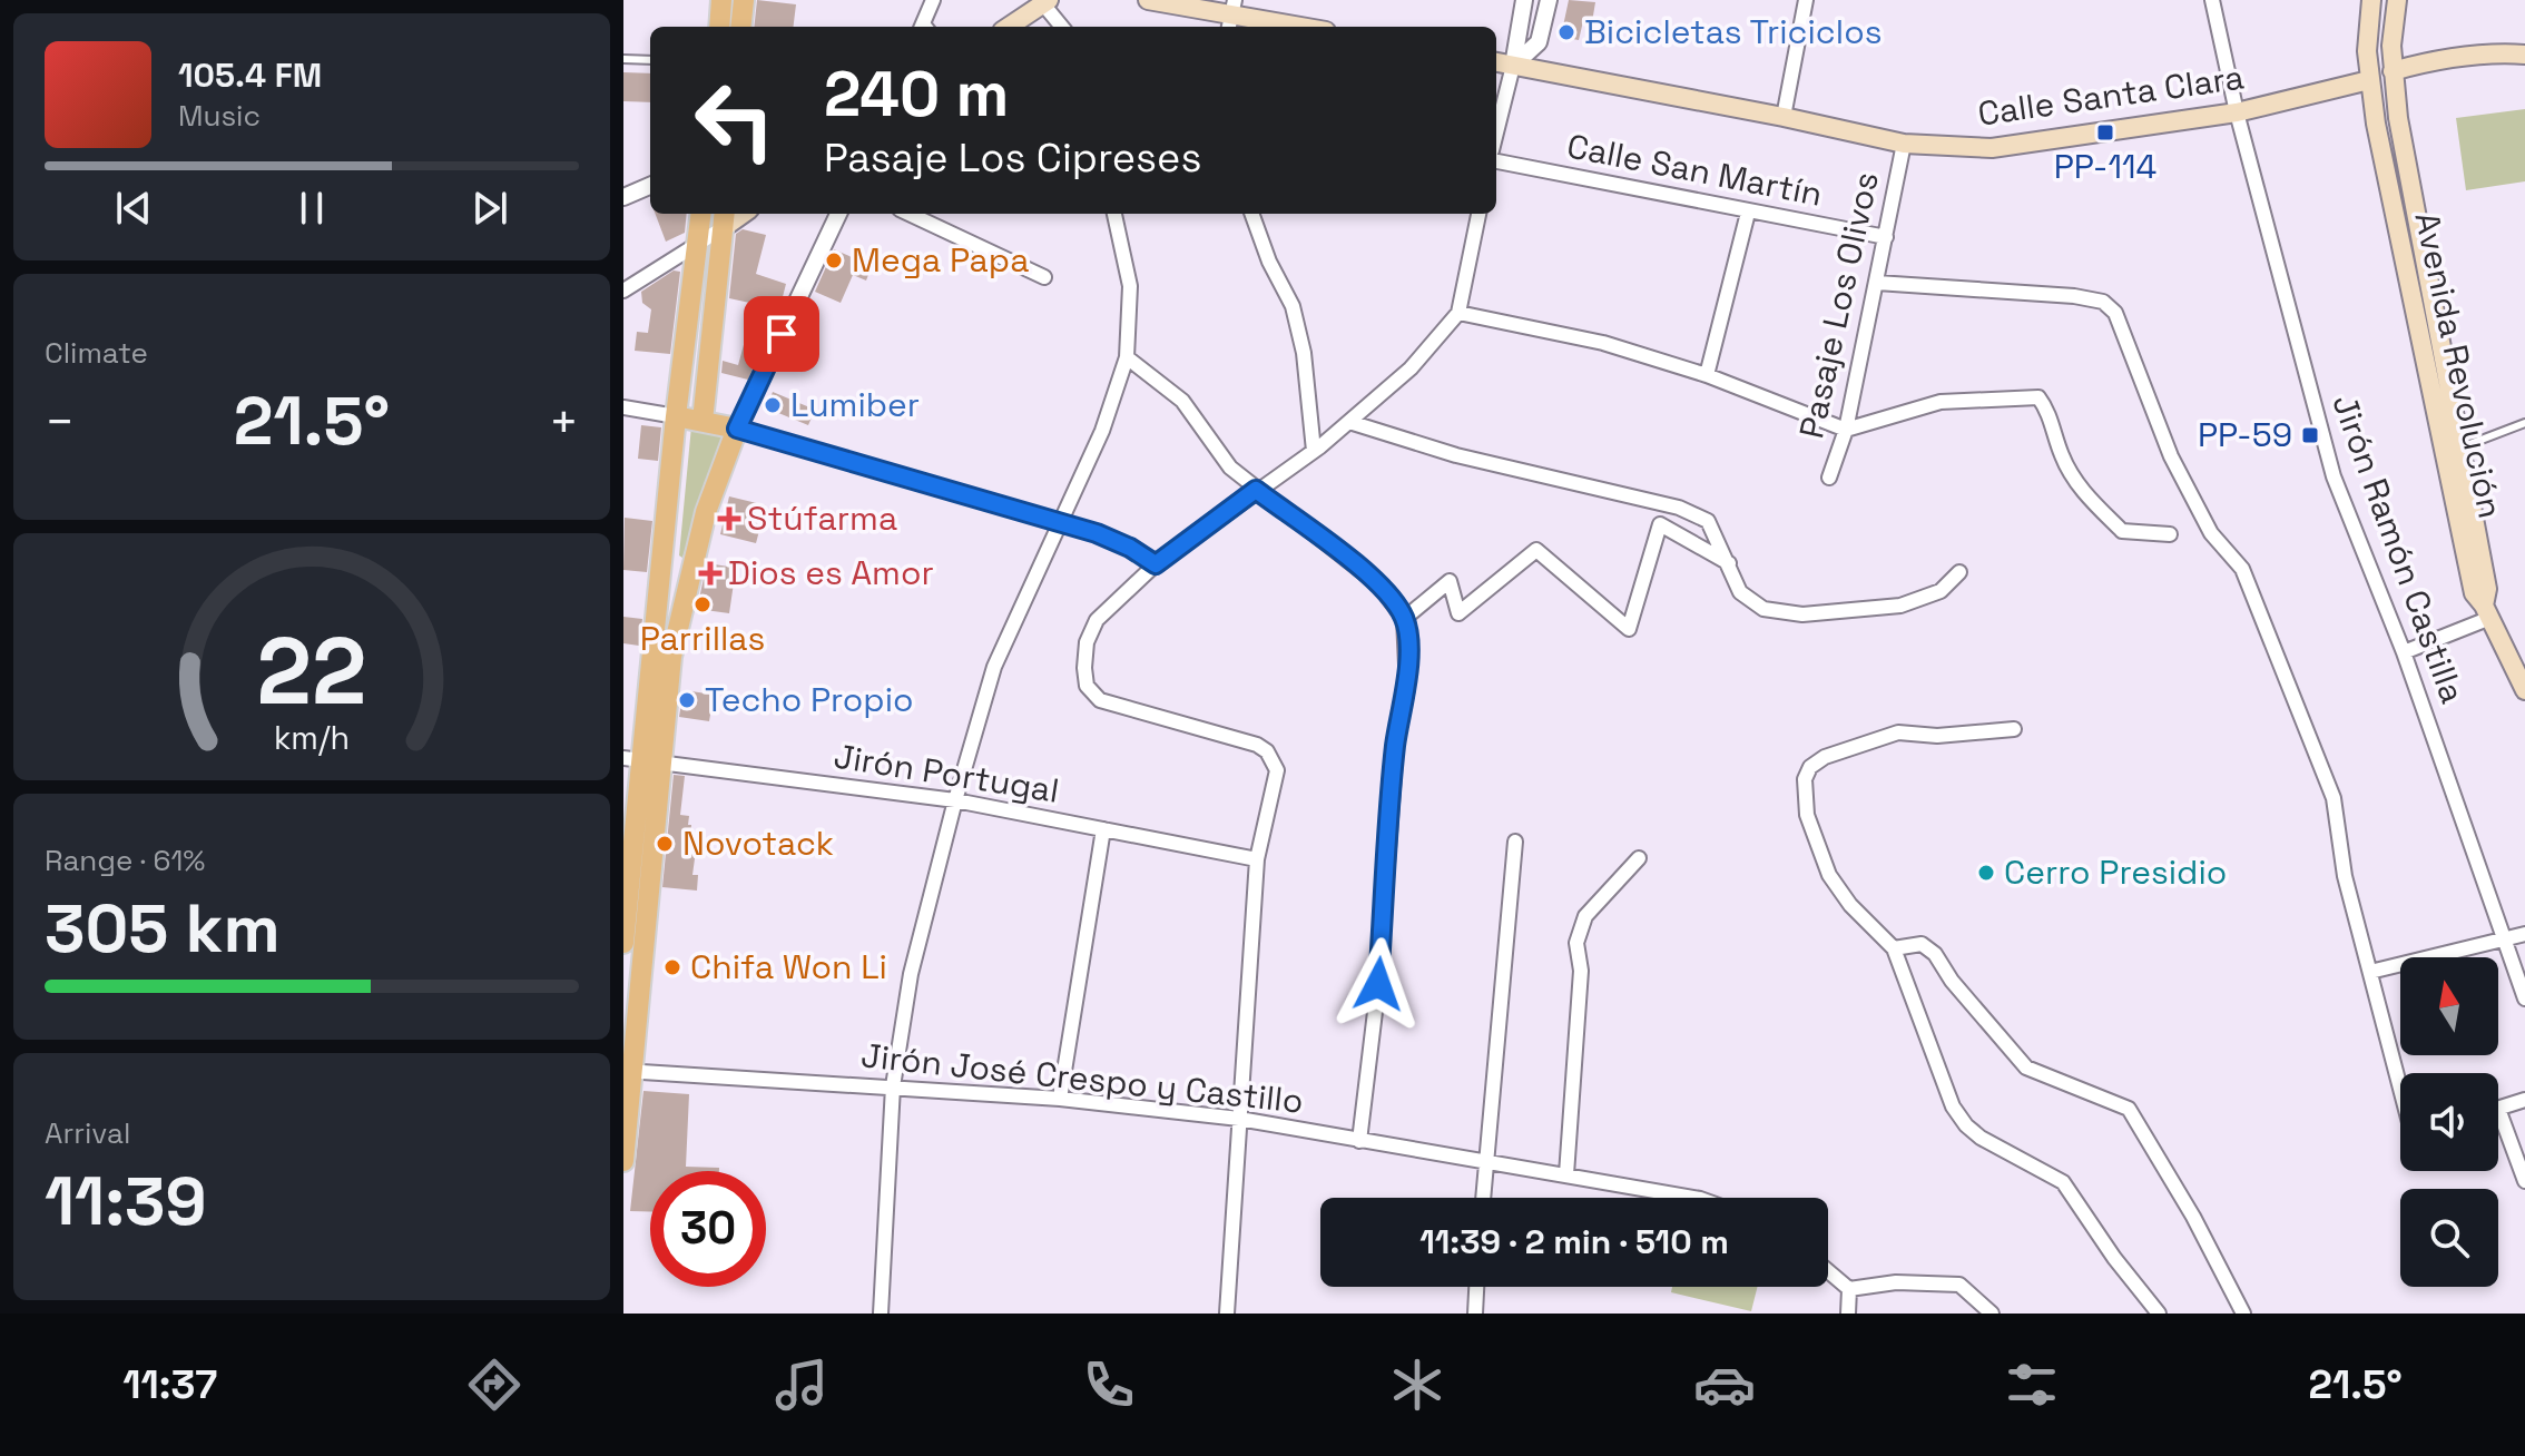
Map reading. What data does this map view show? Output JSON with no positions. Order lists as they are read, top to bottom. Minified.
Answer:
{"streets":{"main road":["Calle Santa Clara","Avenida Revolución"],"street":["Calle San Martín","Pasaje Los Olivos","Jirón Ramón Castilla","Jirón Portugal","Jirón José Crespo y Castillo"]},"crossings":[["Calle Santa Clara","Pasaje Los Olivos"],["Calle Santa Clara","Avenida Revolución"],["Calle Santa Clara","Jirón Ramón Castilla"],["Calle San Martín","Pasaje Los Olivos"]],"places":{"other":["Bicicletas Triciclos","Mega Papa","Lumiber","Parrillas","Techo Propio","Novotack","Cerro Presidio","Chifa Won Li"],"transit":["PP-114","PP-59"],"health":["Stúfarma","Dios es Amor"]},"north":"top","page":{"turn":["240 m","Pasaje Los Cipreses"],"song":["105.4 FM","Music"],"tile":["Climate",["Range · 61%","305 km"],["Arrival","11:39"]],"heat":["−","21.5°","+"],"limit":"30","trip":"11:39 · 2 min · 510 m","tabs":["11:37","21.5°"],"gauge":["22","km/h"]}}
